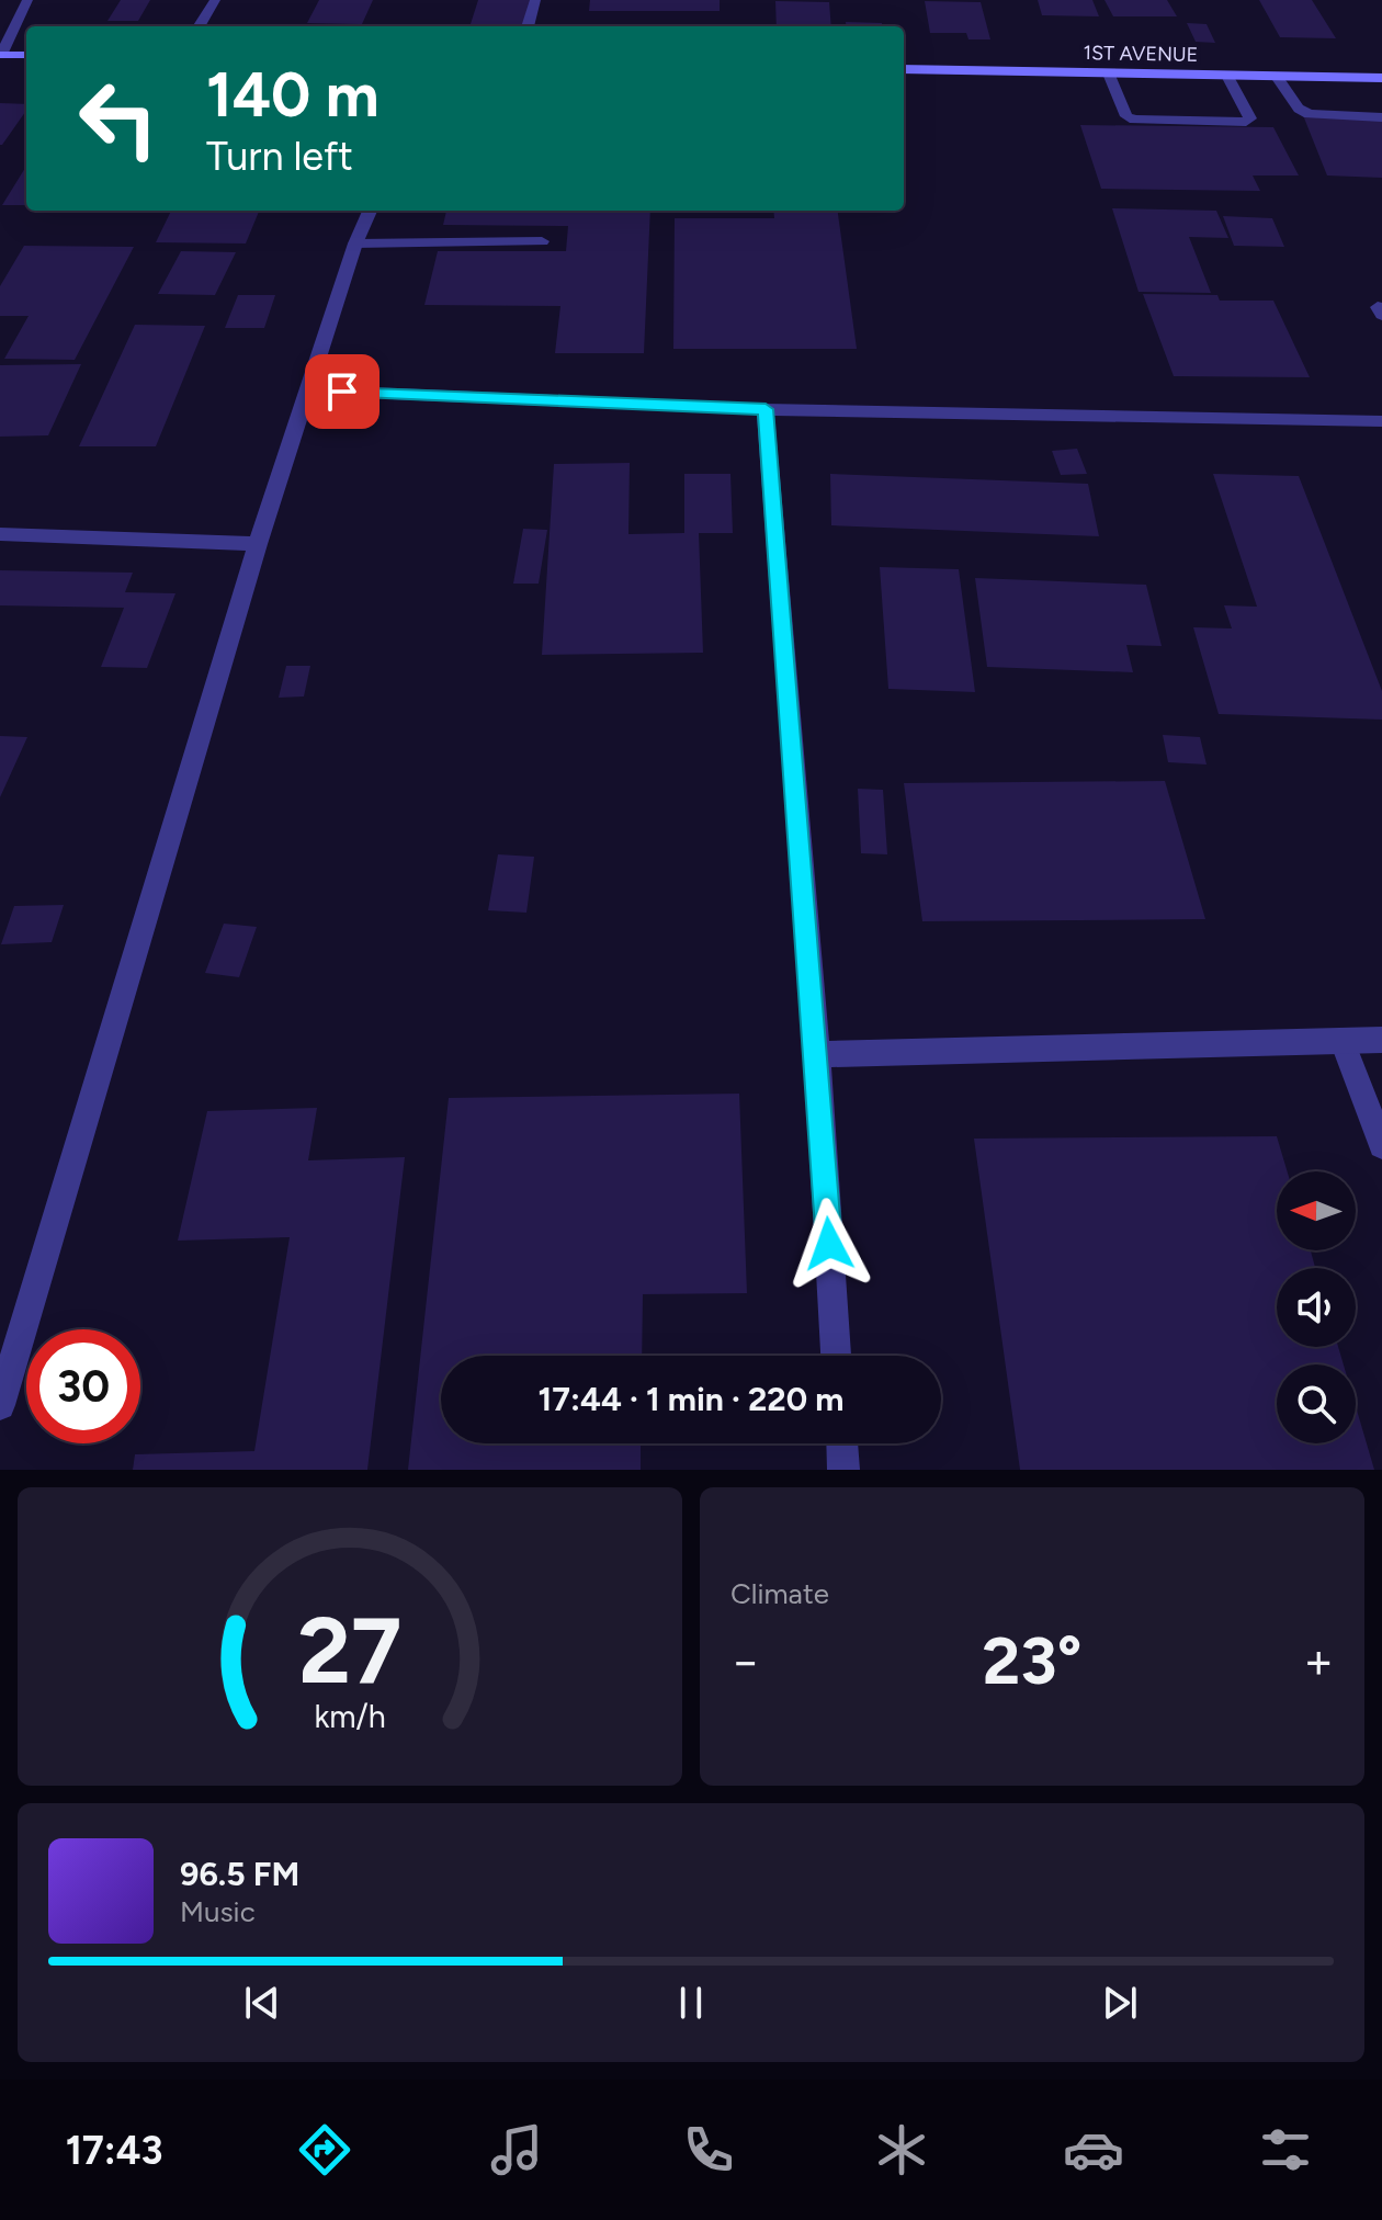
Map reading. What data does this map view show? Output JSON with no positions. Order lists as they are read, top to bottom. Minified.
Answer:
{"streets":{"street":["1ST AVENUE"]},"north":"left","page":{"turn":["140 m","Turn left"],"limit":"30","trip":"17:44 · 1 min · 220 m","tile":"Climate","heat":["−","23°","+"],"song":["96.5 FM","Music"],"tabs":"17:43","gauge":["27","km/h"]}}
